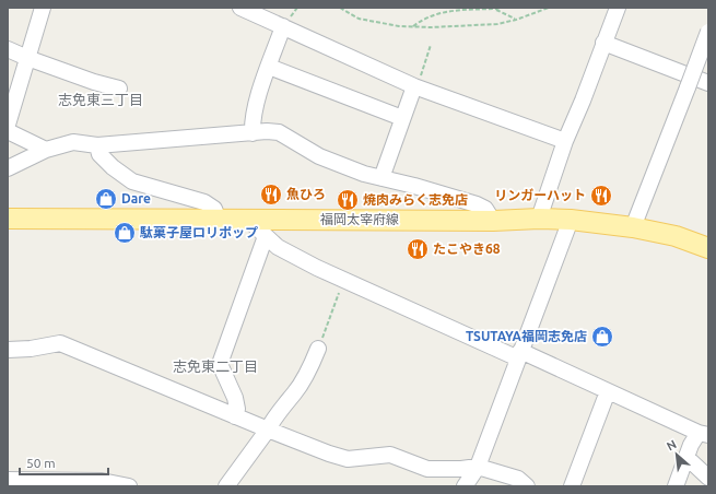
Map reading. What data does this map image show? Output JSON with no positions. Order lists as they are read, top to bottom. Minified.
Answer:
{"streets":{"main road":["福岡太宰府線"]},"districts":["志免東三丁目","志免東二丁目"],"places":{"restaurant":["魚ひろ","リンガーハット","焼肉みらく志免店","たこやき68"],"shop":["Dare","駄菓子屋ロリポップ","TSUTAYA福岡志免店"]},"scale_bar":"50 m","north":"top left"}
